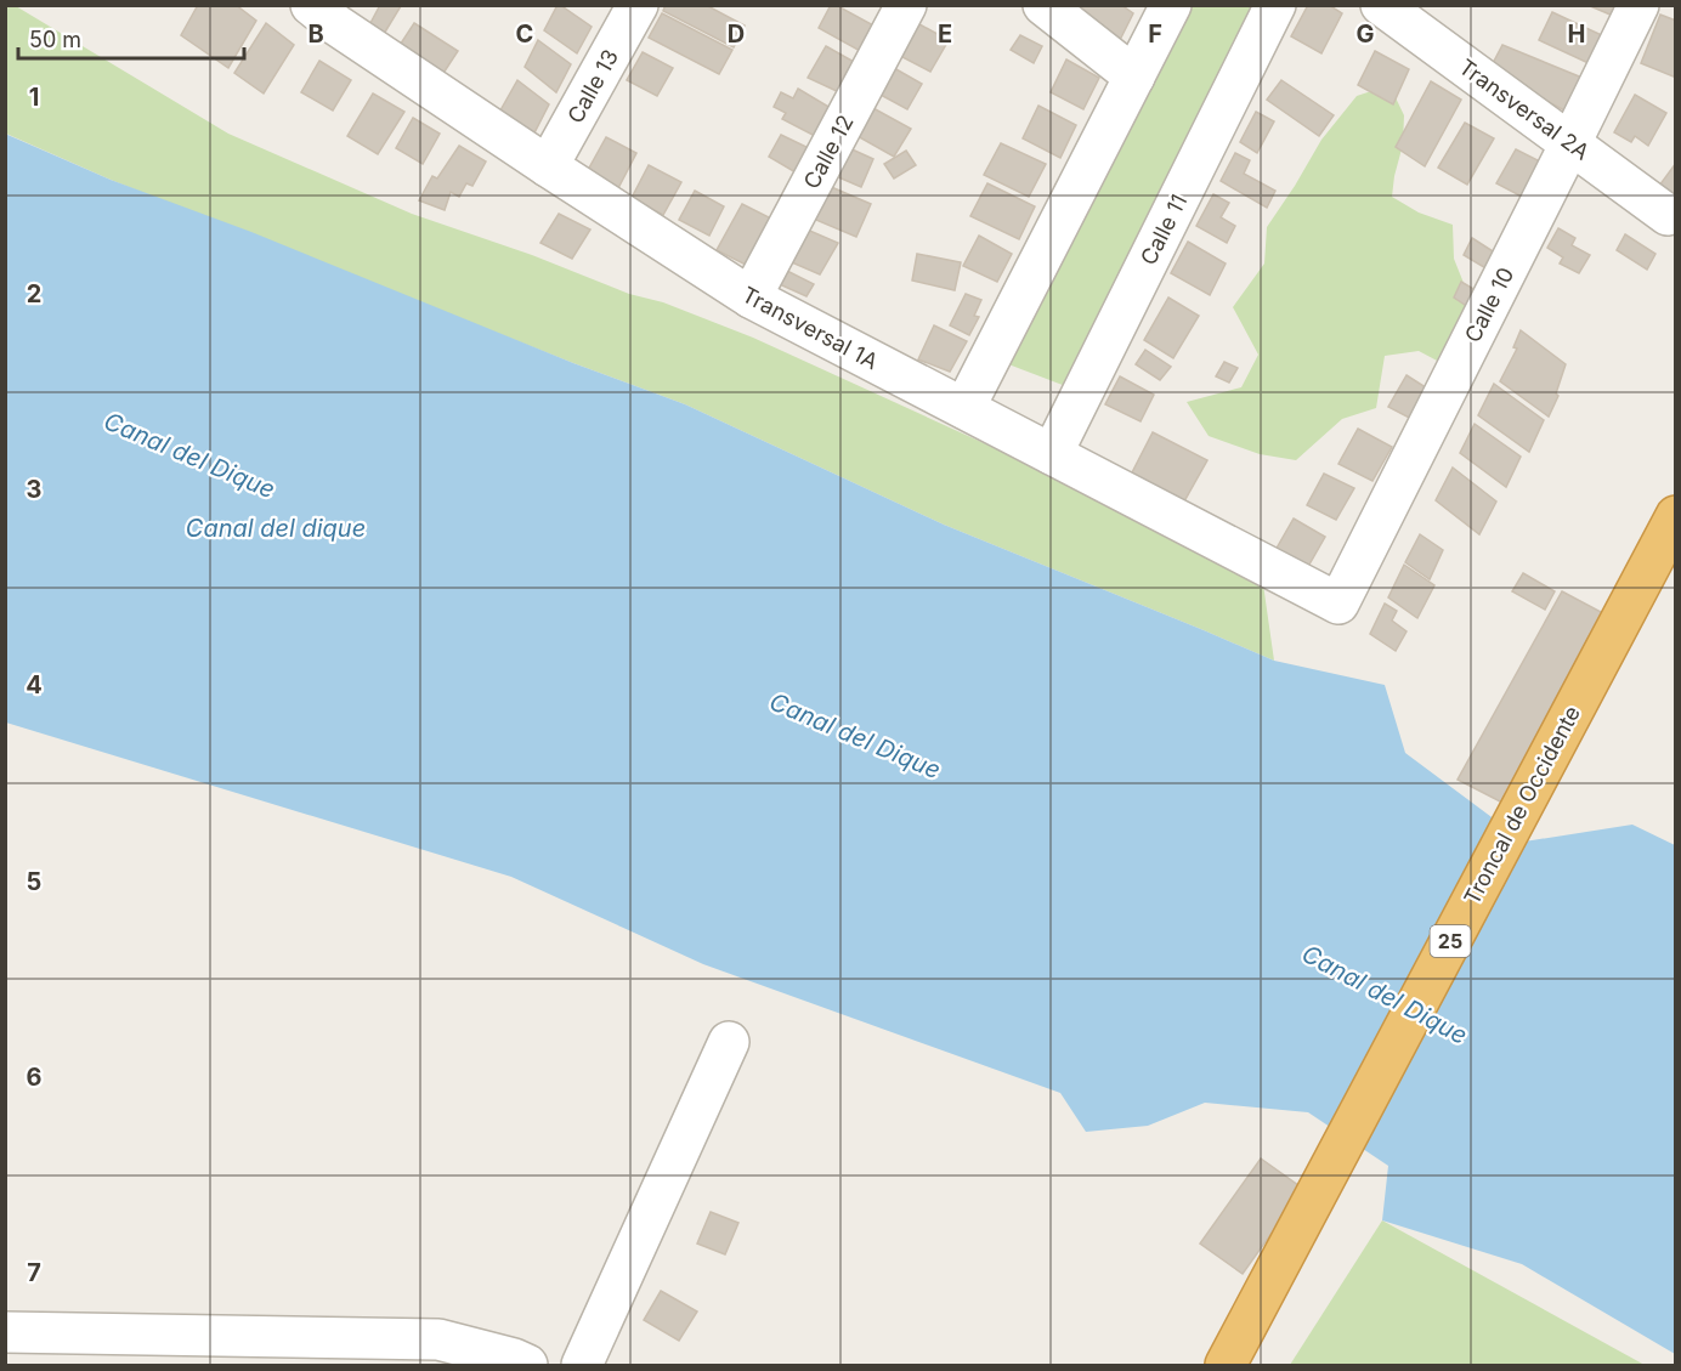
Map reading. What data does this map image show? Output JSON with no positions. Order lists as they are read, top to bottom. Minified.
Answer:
{"streets":{"highway":["Troncal de Occidente","25"],"street":["Calle 13","Transversal 2A","Calle 12","Calle 11","Calle 10","Transversal 1A"]},"crossings":[["Calle 13","Transversal 1A"],["Transversal 2A","Calle 10"],["Calle 12","Transversal 1A"],["Calle 11","Transversal 1A"],["Calle 10","Transversal 1A"]],"water":["Canal del Dique","Canal del dique"],"scale_bar":"50 m","grid":{"columns":["B","C","D","E","F","G","H"],"rows":["1","2","3","4","5","6","7"]}}
